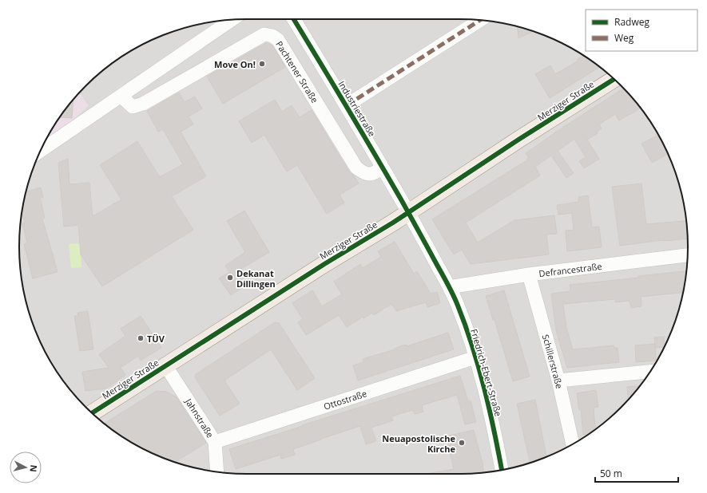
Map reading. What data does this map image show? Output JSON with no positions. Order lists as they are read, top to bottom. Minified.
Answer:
{"streets":{"main road":["Merziger Straße"],"street":["Pachtener Straße","Industriestraße","Defrancestraße","Schillerstraße","Friedrich-Ebert-Straße","Ottostraße","Jahnstraße"]},"crossings":[["Pachtener Straße","Industriestraße"],["Merziger Straße","Industriestraße"],["Merziger Straße","Friedrich-Ebert-Straße"],["Merziger Straße","Jahnstraße"],["Industriestraße","Friedrich-Ebert-Straße"],["Defrancestraße","Schillerstraße"],["Defrancestraße","Friedrich-Ebert-Straße"],["Friedrich-Ebert-Straße","Ottostraße"],["Ottostraße","Jahnstraße"]],"places":["Move On!","Dekanat Dillingen","TÜV","Neuapostolische Kirche"],"legend":["Radweg","Weg"],"scale_bar":"50 m","north":"right"}
